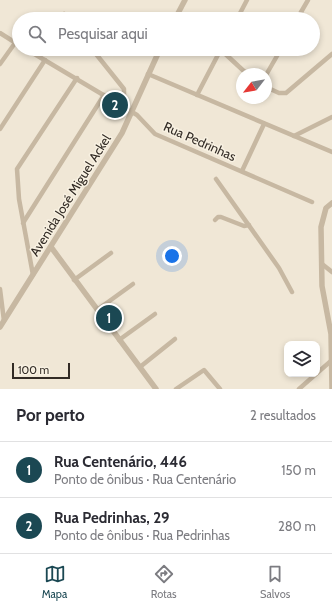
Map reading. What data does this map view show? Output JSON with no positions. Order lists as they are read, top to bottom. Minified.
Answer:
{"streets":{"street":["Rua Pedrinhas","Avenida José Miguel Ackel"]},"crossings":[["Rua Pedrinhas","Avenida José Miguel Ackel"]],"scale_bar":"100 m","north":"bottom left","page":{"search":"Pesquisar aqui","pins":["2","1"],"scale":"100 m","heading":["Por perto","2 resultados"],"list":[{"mark":"1","name":"Rua Centenário, 446","note":"Ponto de ônibus · Rua Centenário","value":"150 m"},{"mark":"2","name":"Rua Pedrinhas, 29","note":"Ponto de ônibus · Rua Pedrinhas","value":"280 m"}],"nav":["Mapa","Rotas","Salvos"]}}
